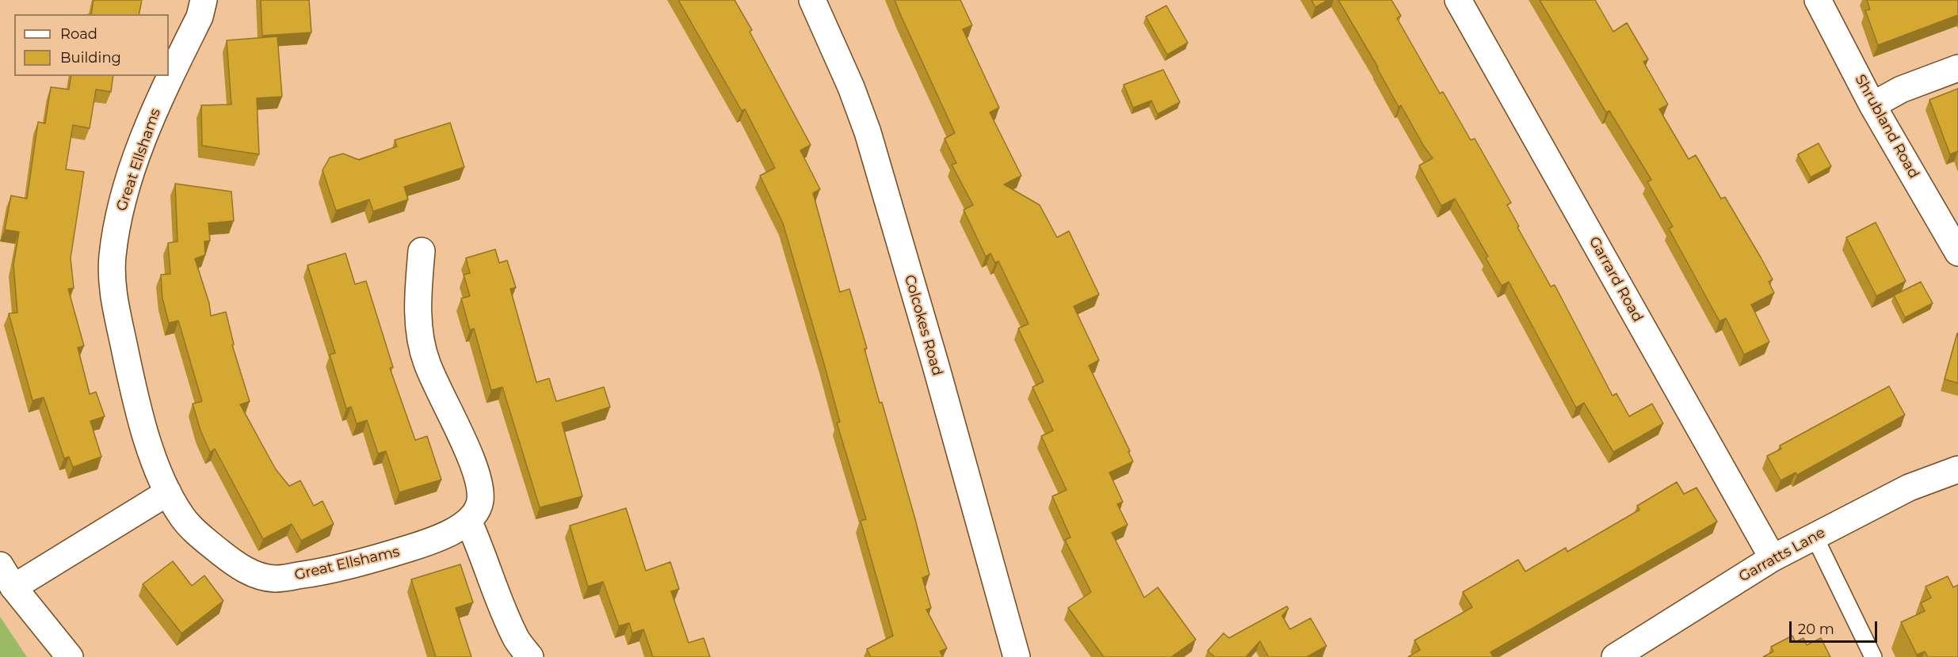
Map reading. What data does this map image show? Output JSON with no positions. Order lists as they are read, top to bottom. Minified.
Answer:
{"streets":{"street":["Shrubland Road","Great Ellshams","Garrard Road","Colcokes Road","Garratts Lane"]},"crossings":[["Garrard Road","Garratts Lane"]],"legend":["Road","Building"],"scale_bar":"20 m"}
